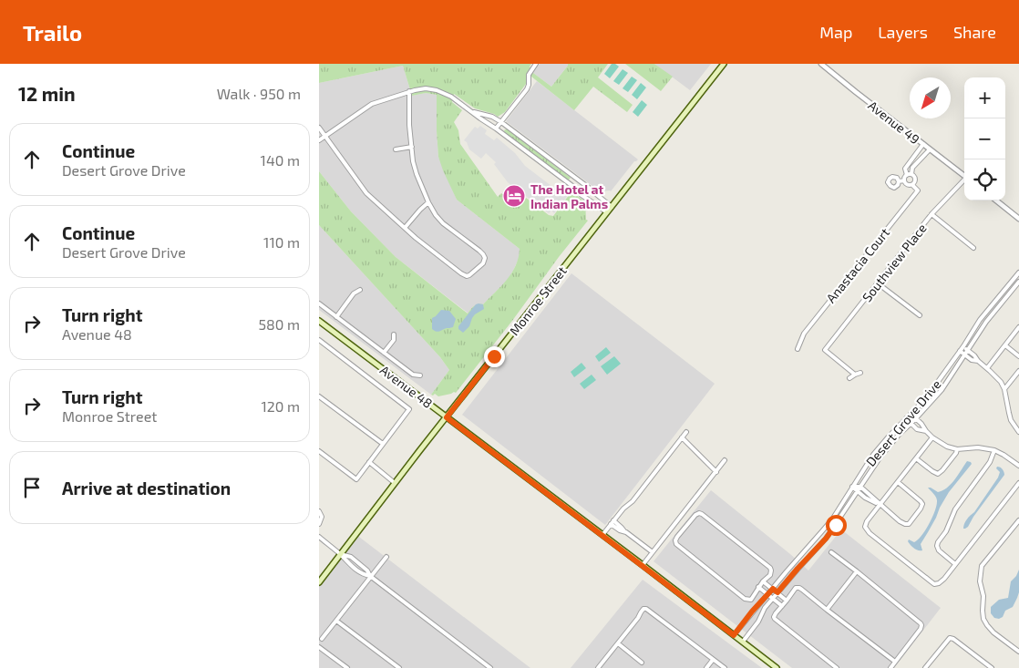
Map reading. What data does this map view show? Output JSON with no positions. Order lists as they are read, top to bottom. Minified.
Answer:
{"streets":{"main road":["Monroe Street","Avenue 48"],"street":["Avenue 49","Southview Place","Anastacia Court","Desert Grove Drive"]},"crossings":[["Monroe Street","Avenue 48"],["Avenue 48","Desert Grove Drive"]],"places":{"hotel":["The Hotel at Indian Palms"]},"north":"bottom left","page":{"header":"Trailo","nav":["Map","Layers","Share"],"heading":["12 min","Walk · 950 m"],"map_buttons":["+","−"],"list":[["Continue","Desert Grove Drive","140 m"],["Continue","Desert Grove Drive","110 m"],["Turn right","Avenue 48","580 m"],["Turn right","Monroe Street","120 m"],"Arrive at destination"]}}
